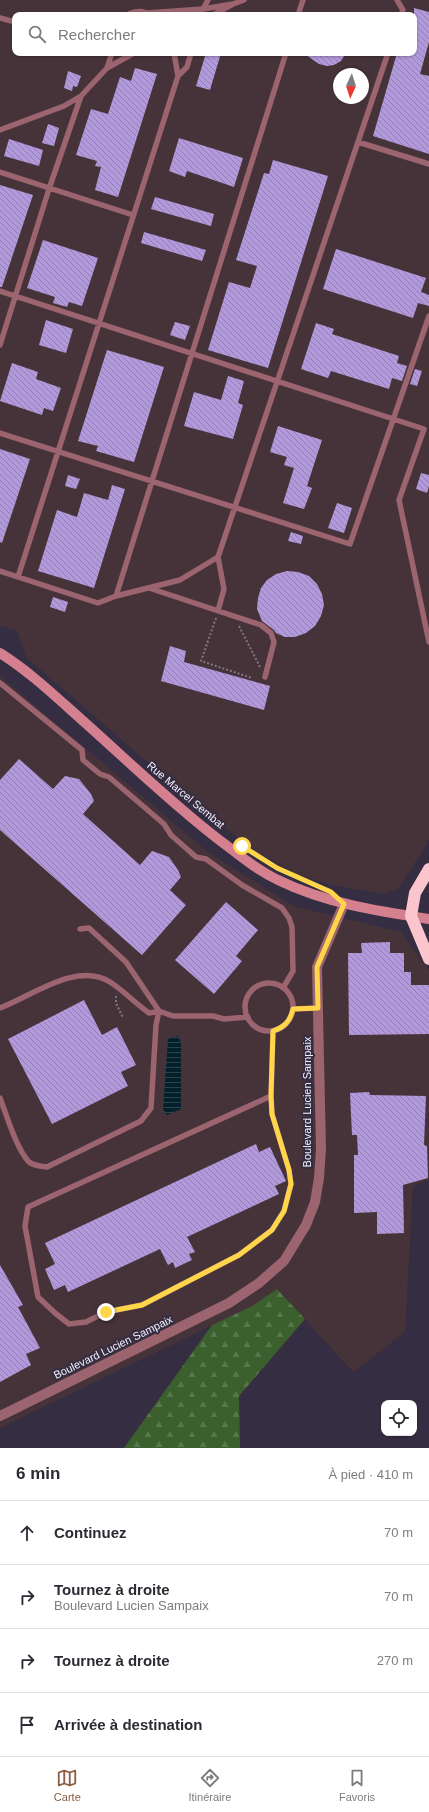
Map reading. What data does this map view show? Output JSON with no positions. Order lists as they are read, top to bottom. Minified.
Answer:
{"streets":{"main road":["Rue Marcel Sembat"],"street":["Boulevard Lucien Sampaix"]},"crossings":[["Rue Marcel Sembat","Boulevard Lucien Sampaix"]],"north":"bottom","page":{"search":"Rechercher","heading":["6 min","À pied · 410 m"],"list":[["Continuez","70 m"],["Tournez à droite","Boulevard Lucien Sampaix","70 m"],["Tournez à droite","270 m"],"Arrivée à destination"],"nav":["Carte","Itinéraire","Favoris"]}}
